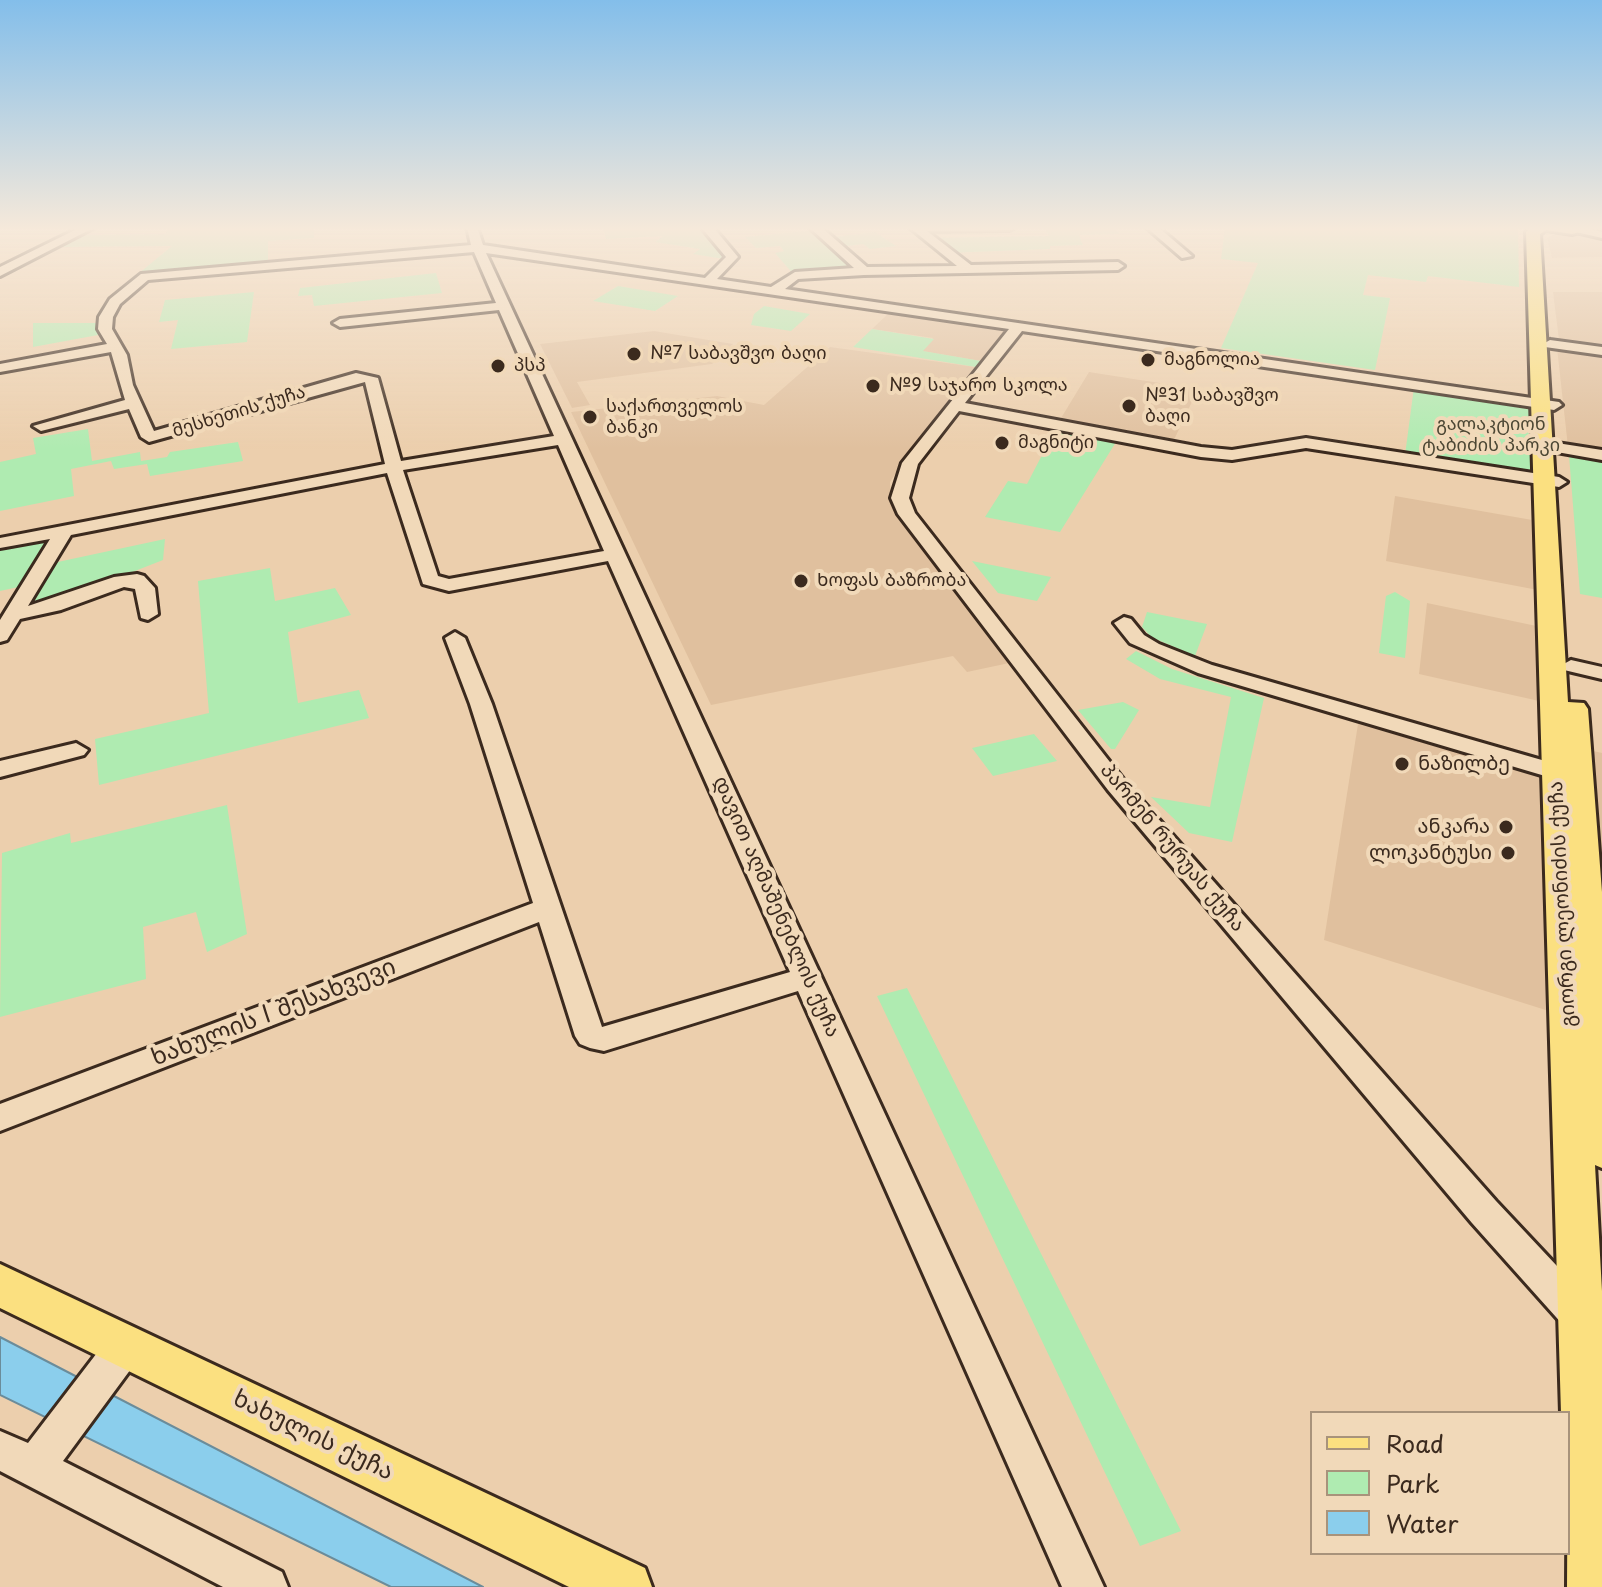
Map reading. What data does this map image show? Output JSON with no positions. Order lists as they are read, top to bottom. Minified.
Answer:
{"streets":{"main road":["გიორგი ლეონიძის ქუჩა","ხახულის ქუჩა"],"street":["მესხეთის ქუჩა","პარმენ რურუას ქუჩა","დავით აღმაშენებლის ქუჩა","ხახულის I შესახვევი"]},"crossings":[["პარმენ რურუას ქუჩა","გიორგი ლეონიძის ქუჩა"]],"parks":["გალაკტიონ ტაბიძის პარკი"],"places":["№7 საბავშვო ბაღი","მაგნოლია","პსპ","№9 საჯარო სკოლა","№31 საბავშვო ბაღი","საქართველოს ბანკი","მაგნიტი","Ხოფას Ბაზრობა","ნაზილბე","ანკარა","ლოკანტუსი"],"legend":["Road","Park","Water"]}
